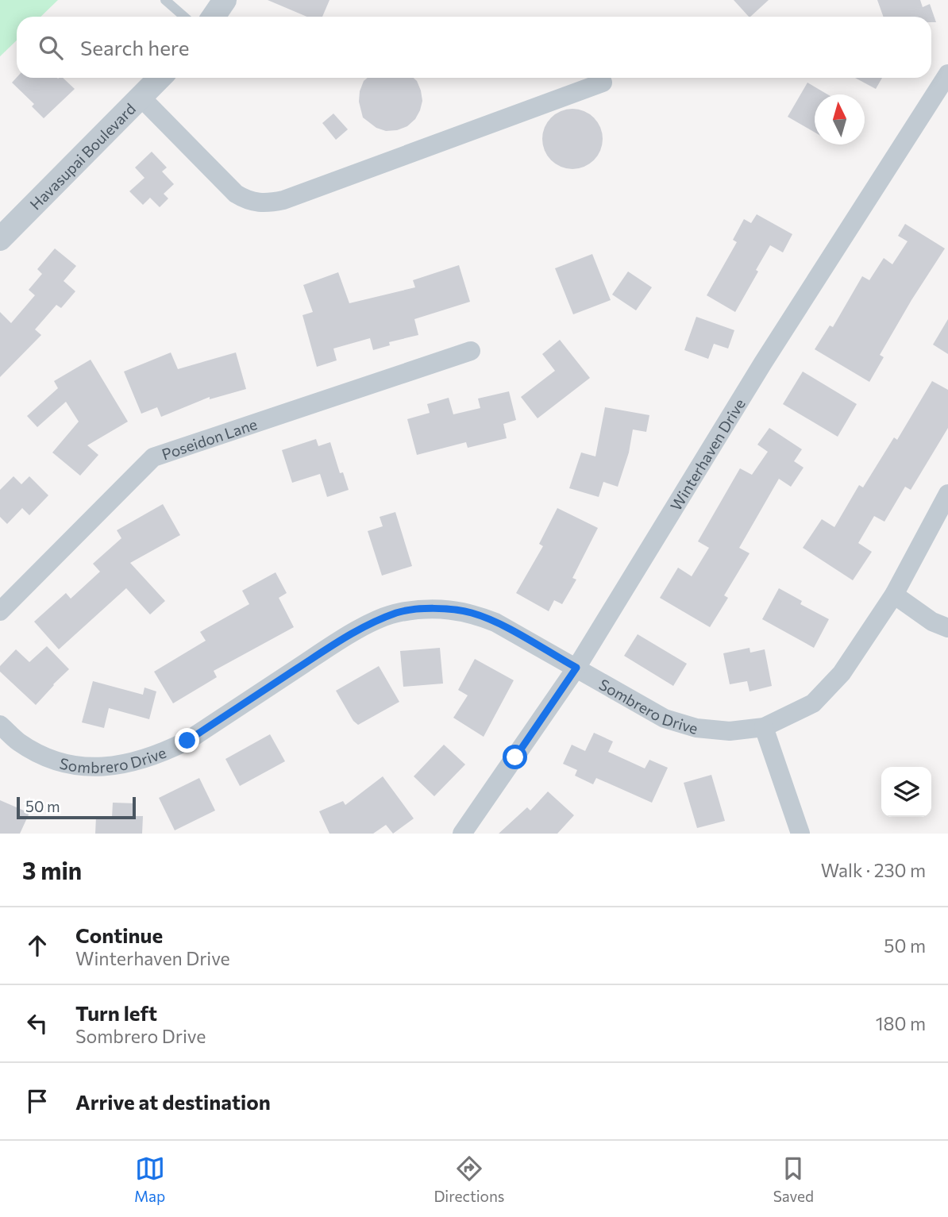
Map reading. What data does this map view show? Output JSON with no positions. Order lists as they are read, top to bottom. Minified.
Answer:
{"streets":{"street":["Havasupai Boulevard","Poseidon Lane","Winterhaven Drive","Sombrero Drive"]},"crossings":[["Winterhaven Drive","Sombrero Drive"]],"scale_bar":"50 m","north":"top","page":{"search":"Search here","scale":"50 m","heading":["3 min","Walk · 230 m"],"list":[["Continue","Winterhaven Drive","50 m"],["Turn left","Sombrero Drive","180 m"],"Arrive at destination"],"nav":["Map","Directions","Saved"]}}
